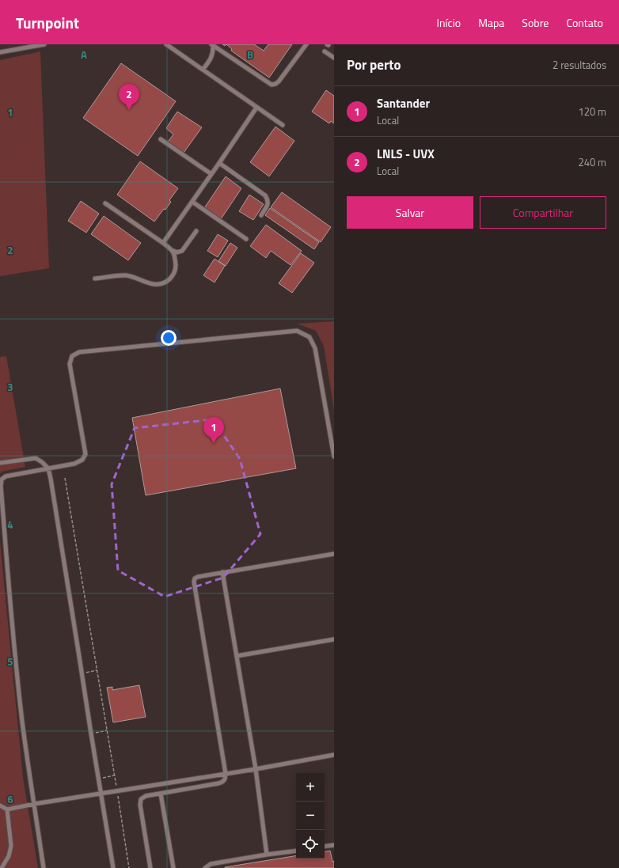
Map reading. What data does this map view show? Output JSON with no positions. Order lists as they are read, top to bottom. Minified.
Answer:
{"page":{"header":"Turnpoint","nav":["Início","Mapa","Sobre","Contato"],"heading":["Por perto","2 resultados"],"pins":["2","1"],"list":[{"mark":"1","name":"Santander","note":"Local","value":"120 m"},{"mark":"2","name":"LNLS - UVX","note":"Local","value":"240 m"}],"buttons":["Salvar","Compartilhar"],"map_buttons":["+","−"]},"grid":{"columns":["A","B"],"rows":["1","2","3","4","5","6"]}}
